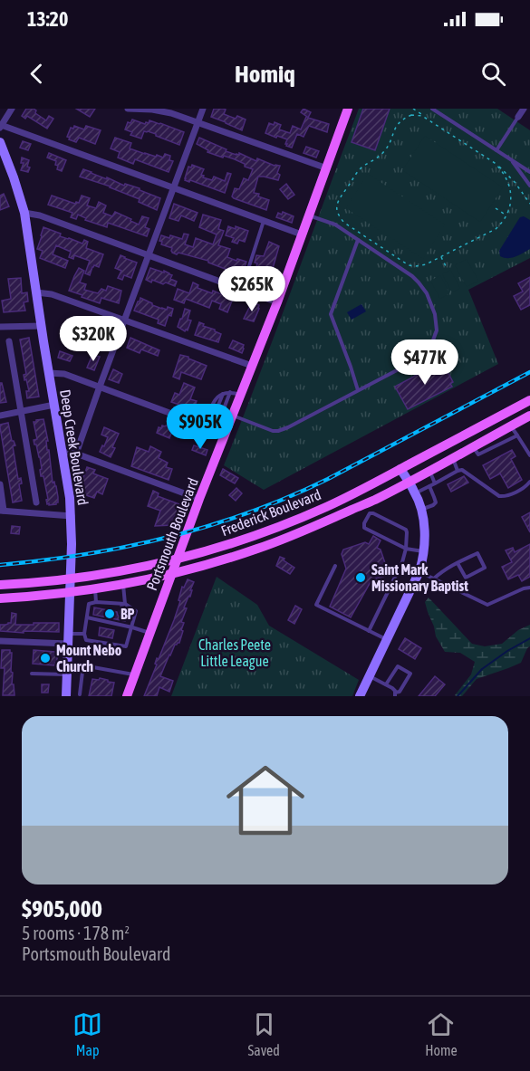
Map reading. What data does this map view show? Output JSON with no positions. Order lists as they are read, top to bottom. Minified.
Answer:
{"streets":{"main road":["Frederick Boulevard","Portsmouth Boulevard"],"street":["Deep Creek Boulevard"]},"crossings":[["Deep Creek Boulevard","Frederick Boulevard"],["Frederick Boulevard","Portsmouth Boulevard"]],"parks":["Charles Peete Little League"],"places":["Saint Mark Missionary Baptist","BP","Mount Nebo Church"],"page":{"status":"13:20","header":"Homiq","price":["$265K","$320K","$477K","$905K"],"list":[{"name":"$905,000","note":"5 rooms · 178 m² · Portsmouth Boulevard"}],"tabs":["Map","Saved","Home"]}}
